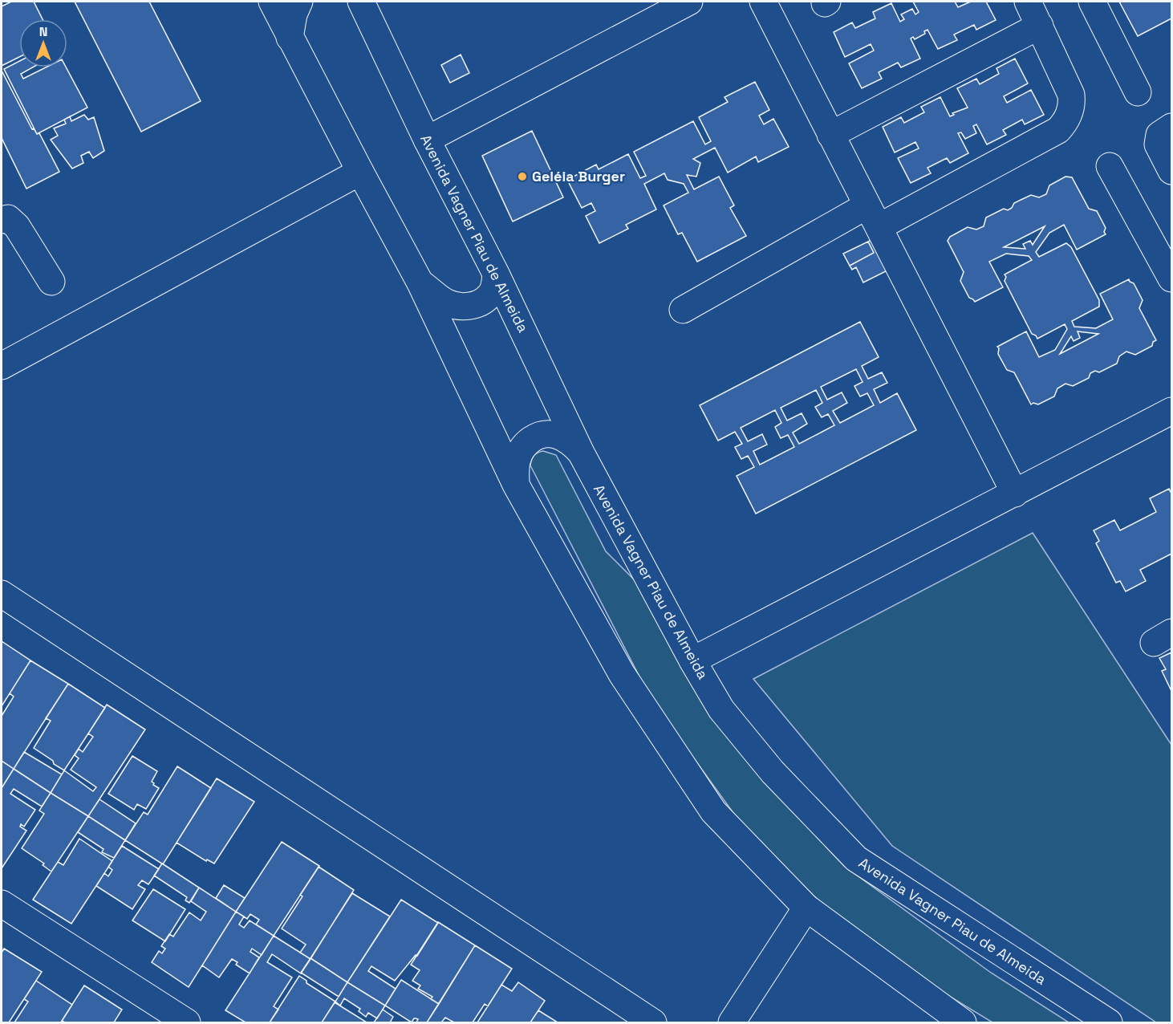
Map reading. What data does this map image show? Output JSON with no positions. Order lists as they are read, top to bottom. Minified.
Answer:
{"streets":{"street":["Avenida Vagner Piau de Almeida"]},"places":["Geléia Burger"],"north":"top"}
